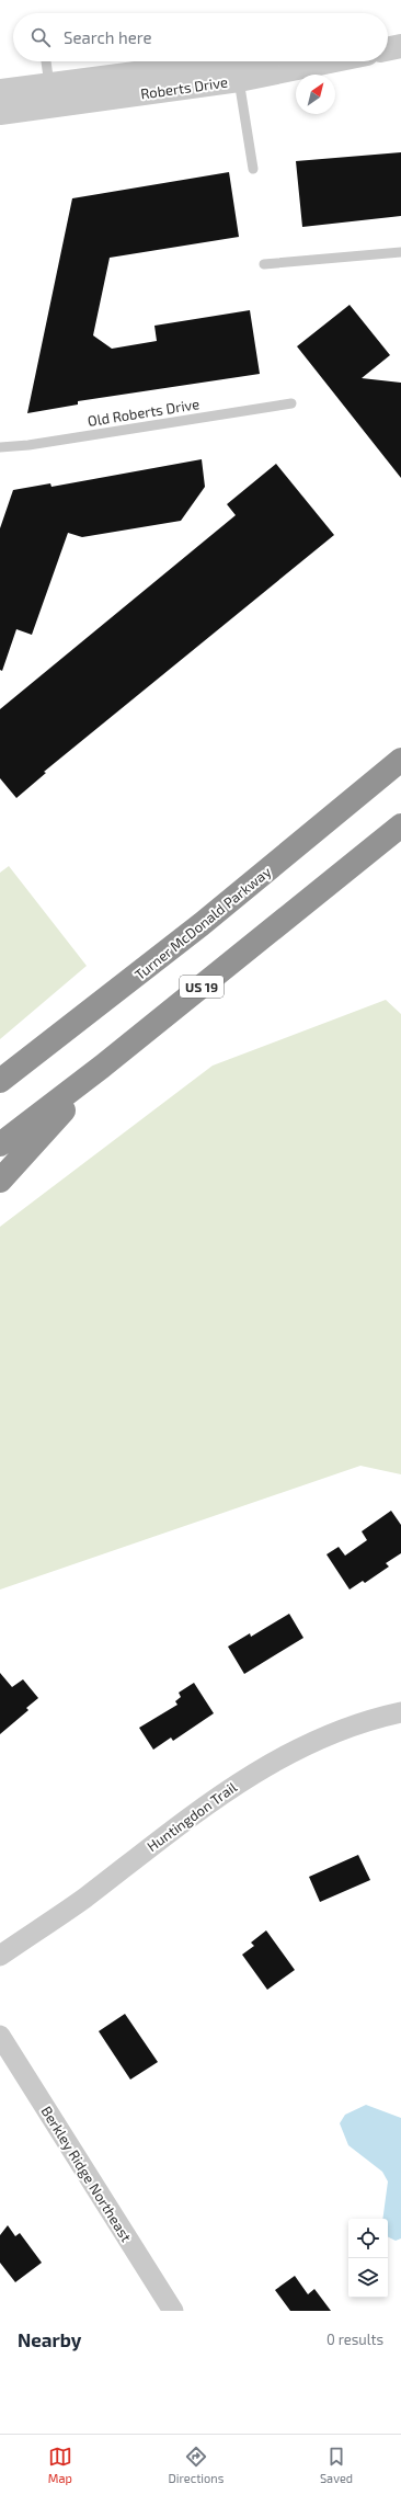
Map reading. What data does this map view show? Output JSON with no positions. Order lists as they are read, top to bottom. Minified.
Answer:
{"streets":{"highway":["Turner McDonald Parkway","US 19"],"street":["Roberts Drive","Huntingdon Trail","Berkley Ridge Northeast"],"lane":["Old Roberts Drive"]},"north":"top right","page":{"search":"Search here","heading":["Nearby","0 results"],"nav":["Map","Directions","Saved"]}}
